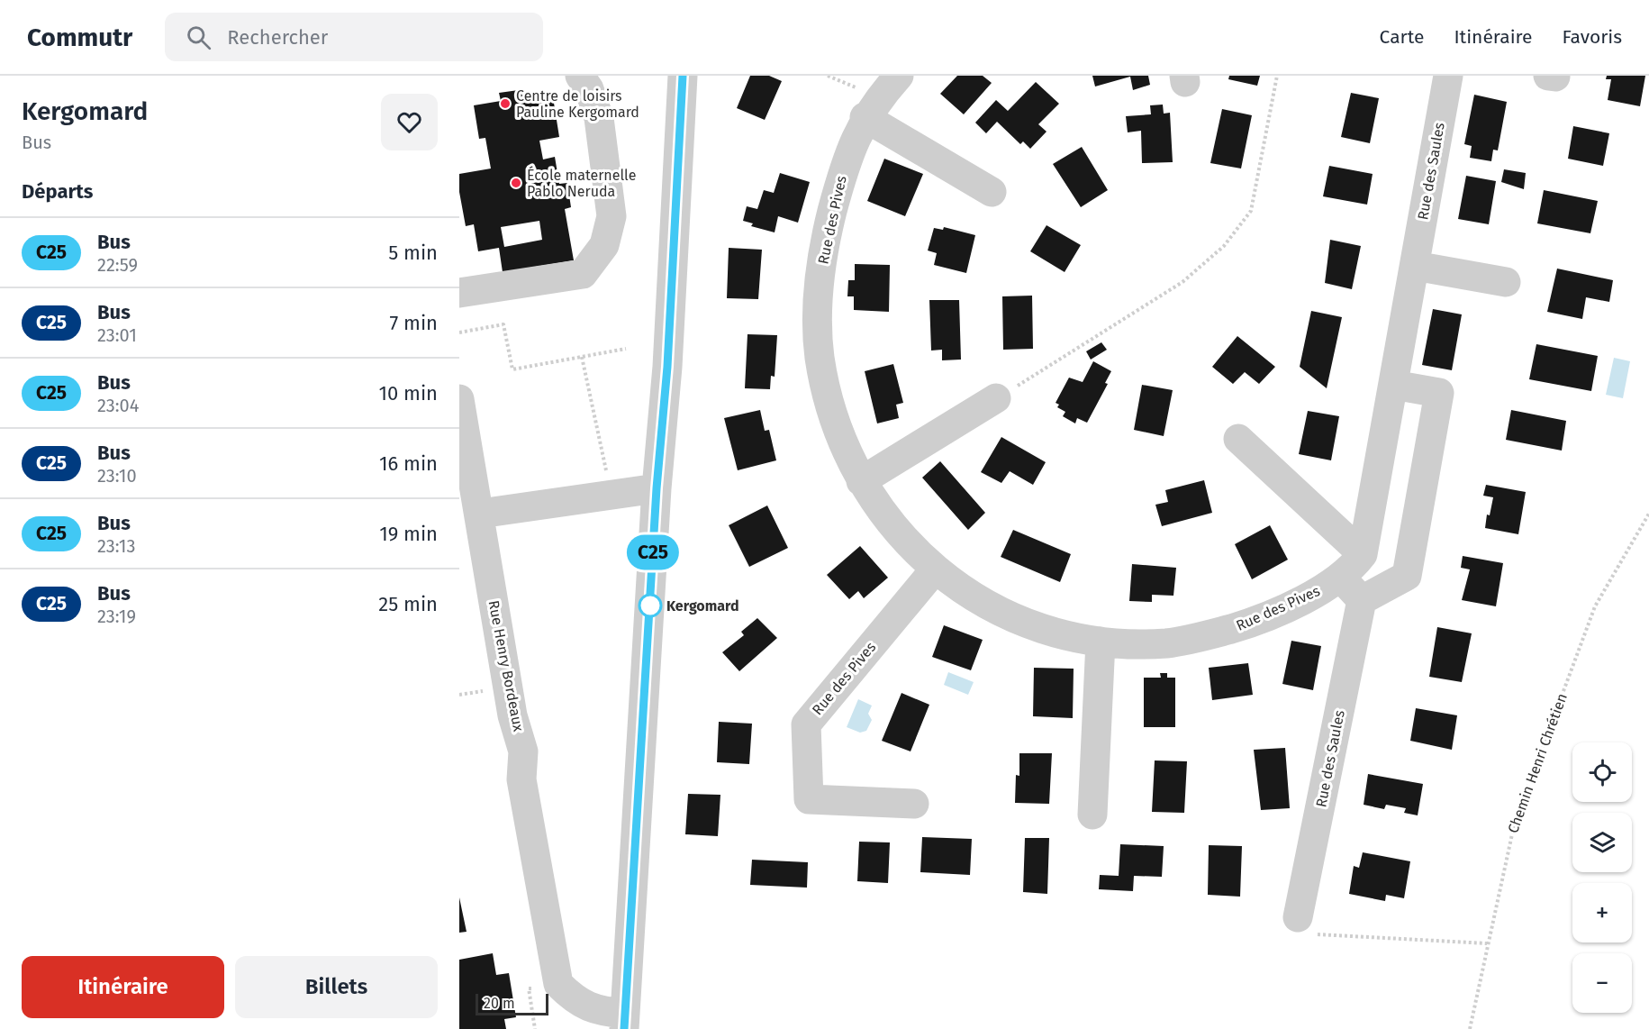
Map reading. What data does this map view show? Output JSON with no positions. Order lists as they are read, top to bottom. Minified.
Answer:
{"streets":{"street":["Rue des Saules","Rue des Pives","Rue Henry Bordeaux"],"path":["Chemin Henri Chrétien"]},"crossings":[["Rue des Saules","Rue des Pives"]],"places":["Centre de loisirs Pauline Kergomard","École maternelle Pablo Neruda","Kergomard"],"lines":["bus line C25"],"scale_bar":"20 m","page":{"header":"Commutr","search":"Rechercher","nav":["Carte","Itinéraire","Favoris"],"heading":[["Kergomard","Bus"],"Départs"],"on_map":"C25","list":[{"mark":"C25","name":"Bus","note":"22:59","value":"5 min"},{"mark":"C25","name":"Bus","note":"23:01","value":"7 min"},{"mark":"C25","name":"Bus","note":"23:04","value":"10 min"},{"mark":"C25","name":"Bus","note":"23:10","value":"16 min"},{"mark":"C25","name":"Bus","note":"23:13","value":"19 min"},{"mark":"C25","name":"Bus","note":"23:19","value":"25 min"}],"map_buttons":["+","−"],"buttons":["Itinéraire","Billets"],"scale":"20 m"}}
